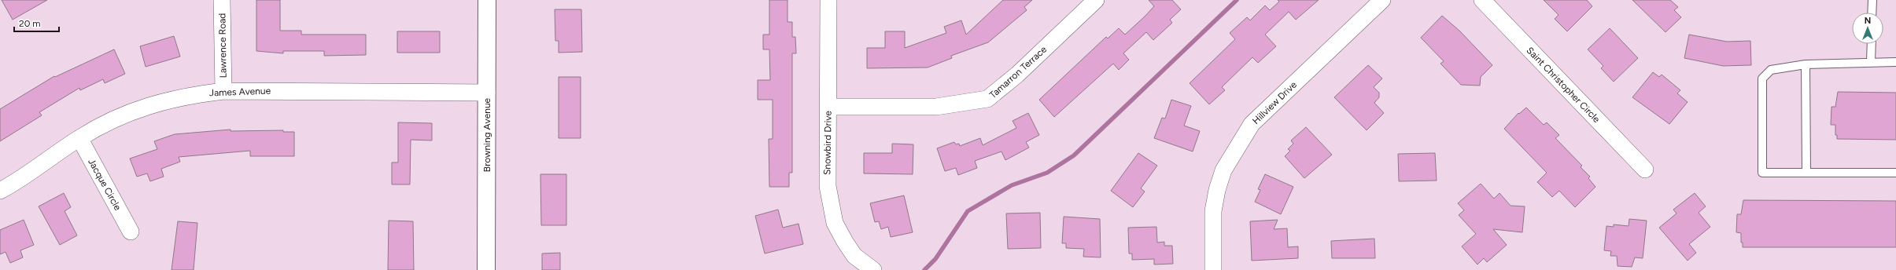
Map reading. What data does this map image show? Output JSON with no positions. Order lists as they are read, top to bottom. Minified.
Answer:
{"streets":{"street":["Lawrence Road","Tamarron Terrace","Saint Christopher Circle","James Avenue","Hillview Drive","Browning Avenue","Snowbird Drive","Jacque Circle"]},"crossings":[["Lawrence Road","James Avenue"],["Tamarron Terrace","Snowbird Drive"],["James Avenue","Browning Avenue"],["James Avenue","Jacque Circle"]],"scale_bar":"20 m","north":"top"}
